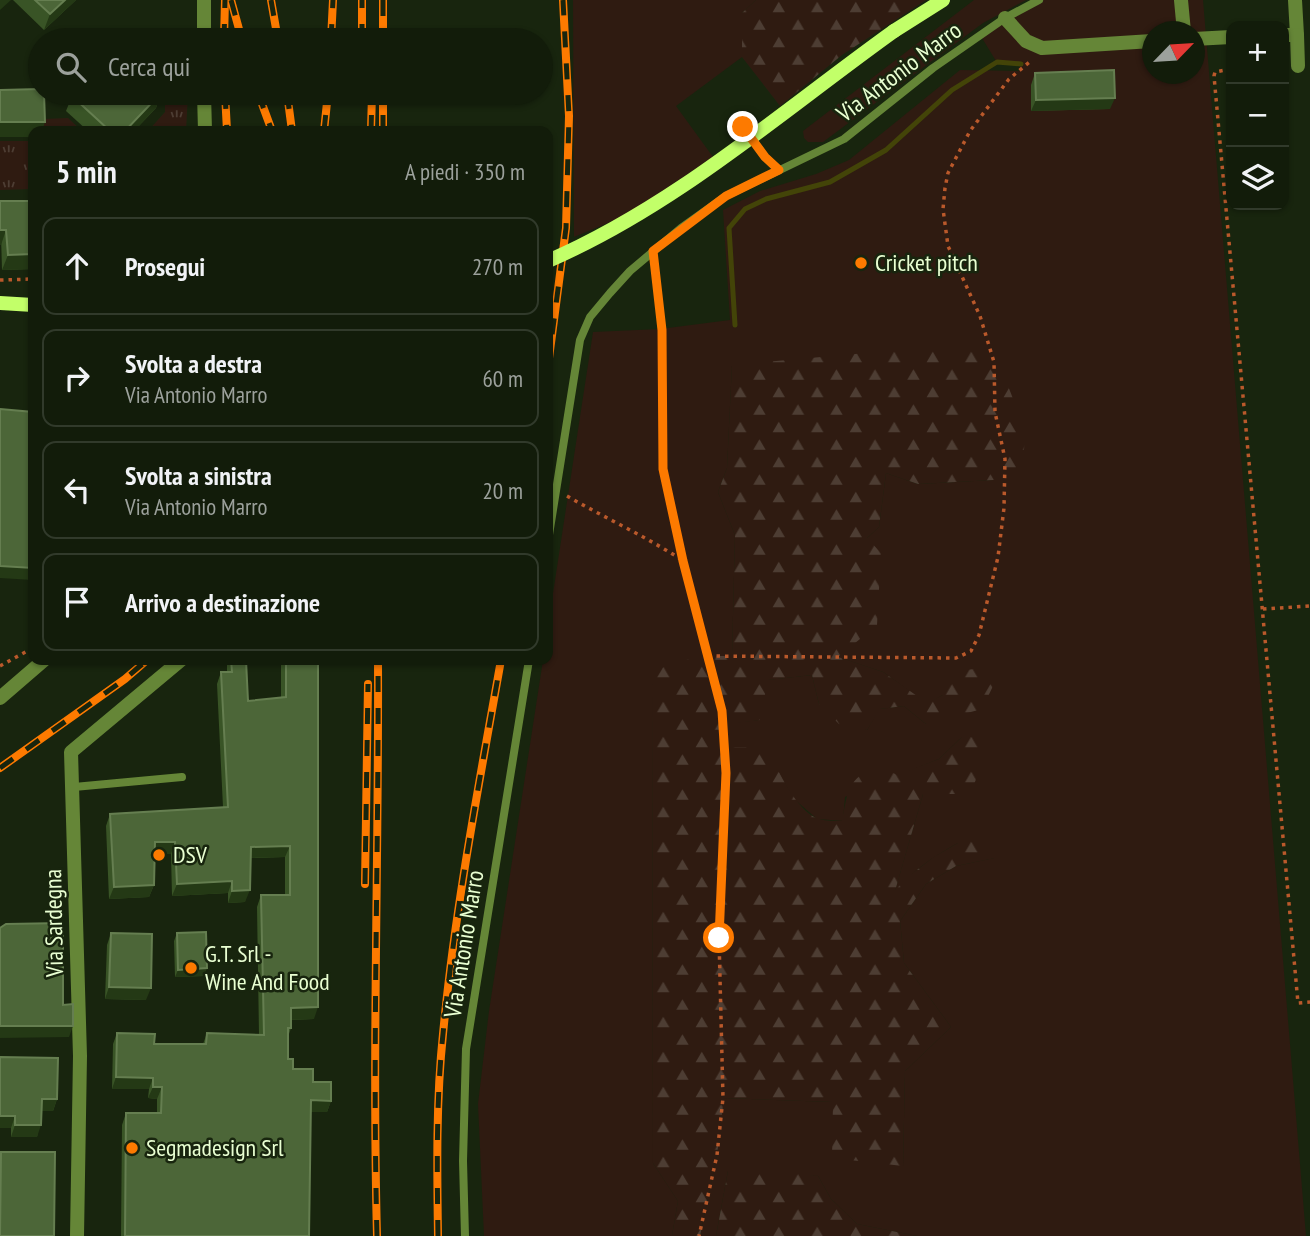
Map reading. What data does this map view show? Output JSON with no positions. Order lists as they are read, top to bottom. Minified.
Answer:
{"streets":{"street":["Via Sardegna"],"lane":["Via Antonio Marro"]},"places":["Cricket pitch","DSV","G.T. Srl - Wine And Food","Segmadesign Srl"],"north":"top right","page":{"map_buttons":["+","−"],"search":"Cerca qui","heading":["5 min","A piedi · 350 m"],"list":[["Prosegui","270 m"],["Svolta a destra","Via Antonio Marro","60 m"],["Svolta a sinistra","Via Antonio Marro","20 m"],"Arrivo a destinazione"]}}
